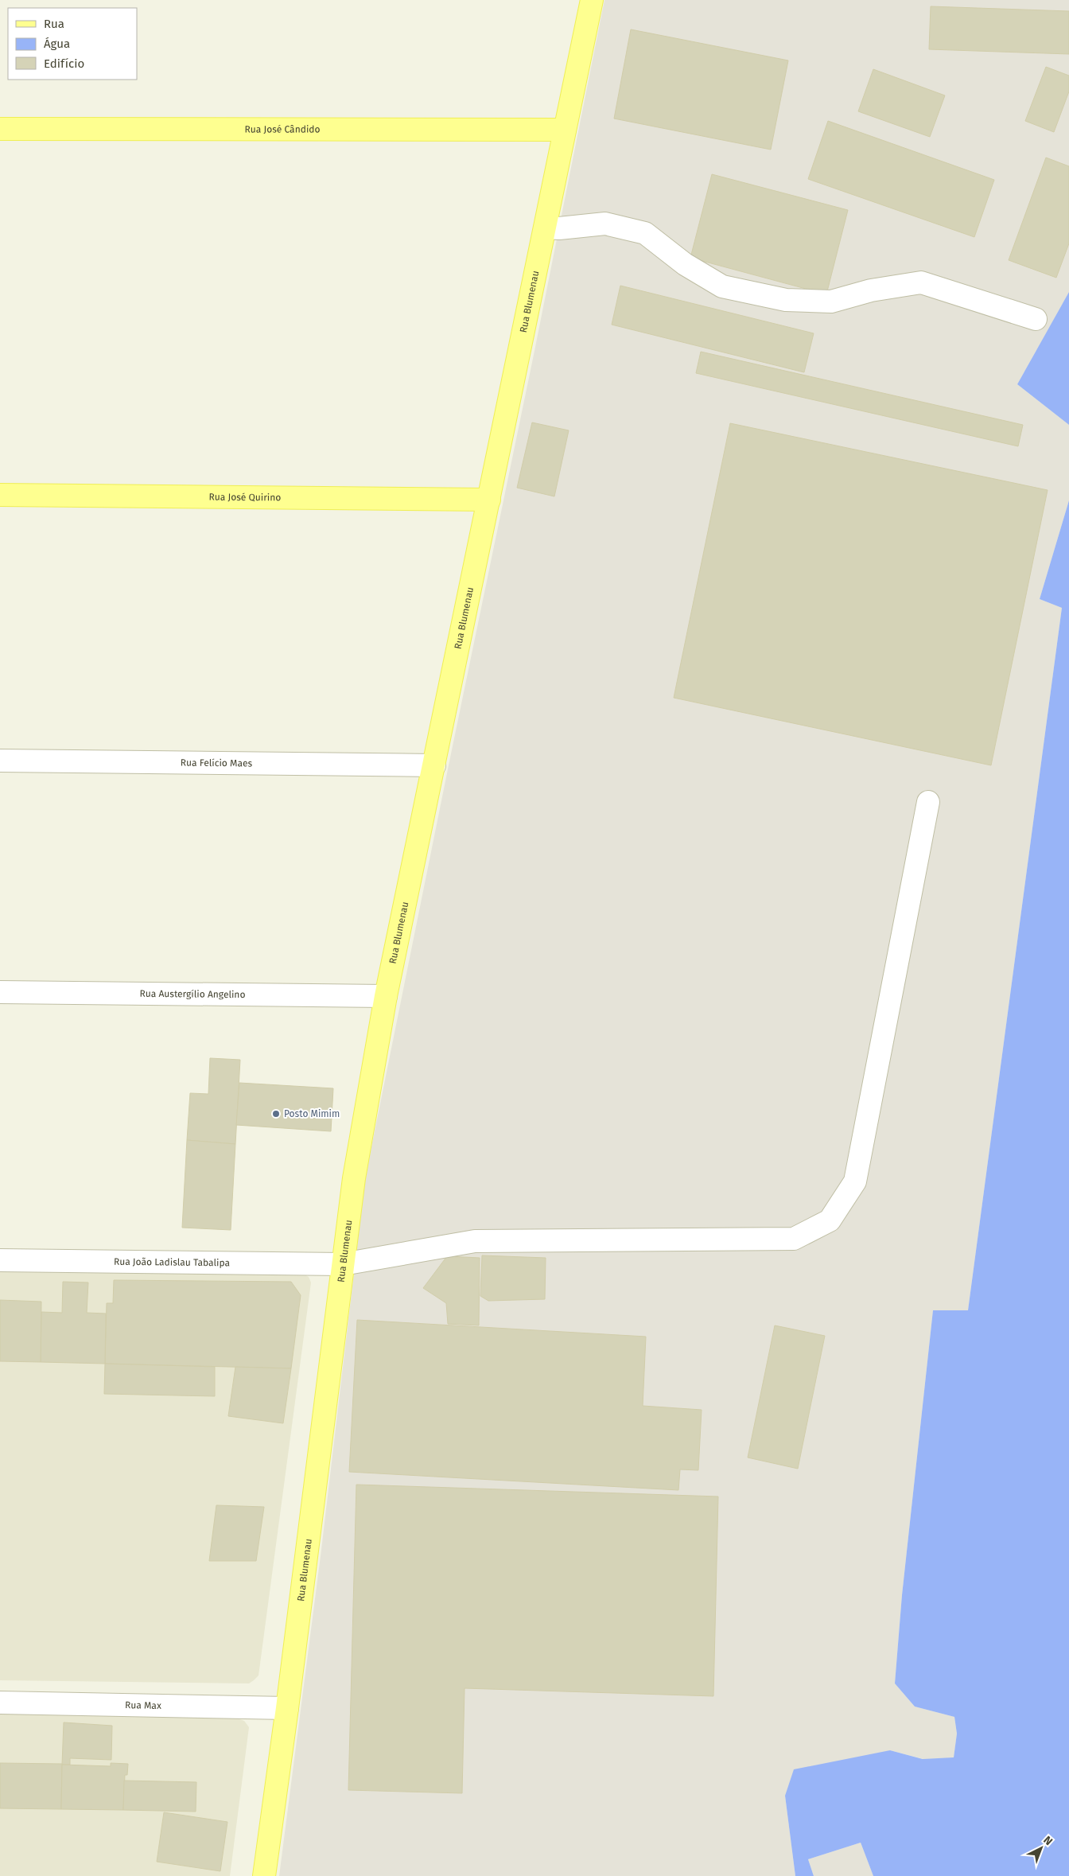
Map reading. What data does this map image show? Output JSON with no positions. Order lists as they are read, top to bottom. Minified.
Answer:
{"streets":{"main road":["Rua José Cândido","Rua Blumenau","Rua José Quirino"],"street":["Rua Felício Maes","Rua Austergílio Angelino","Rua João Ladislau Tabalipa","Rua Max"]},"crossings":[["Rua José Cândido","Rua Blumenau"],["Rua Blumenau","Rua José Quirino"],["Rua Blumenau","Rua Felício Maes"],["Rua Blumenau","Rua Austergílio Angelino"],["Rua Blumenau","Rua João Ladislau Tabalipa"],["Rua Blumenau","Rua Max"]],"places":["Posto Mimim"],"legend":["Rua","Água","Edifício"],"north":"top right"}
